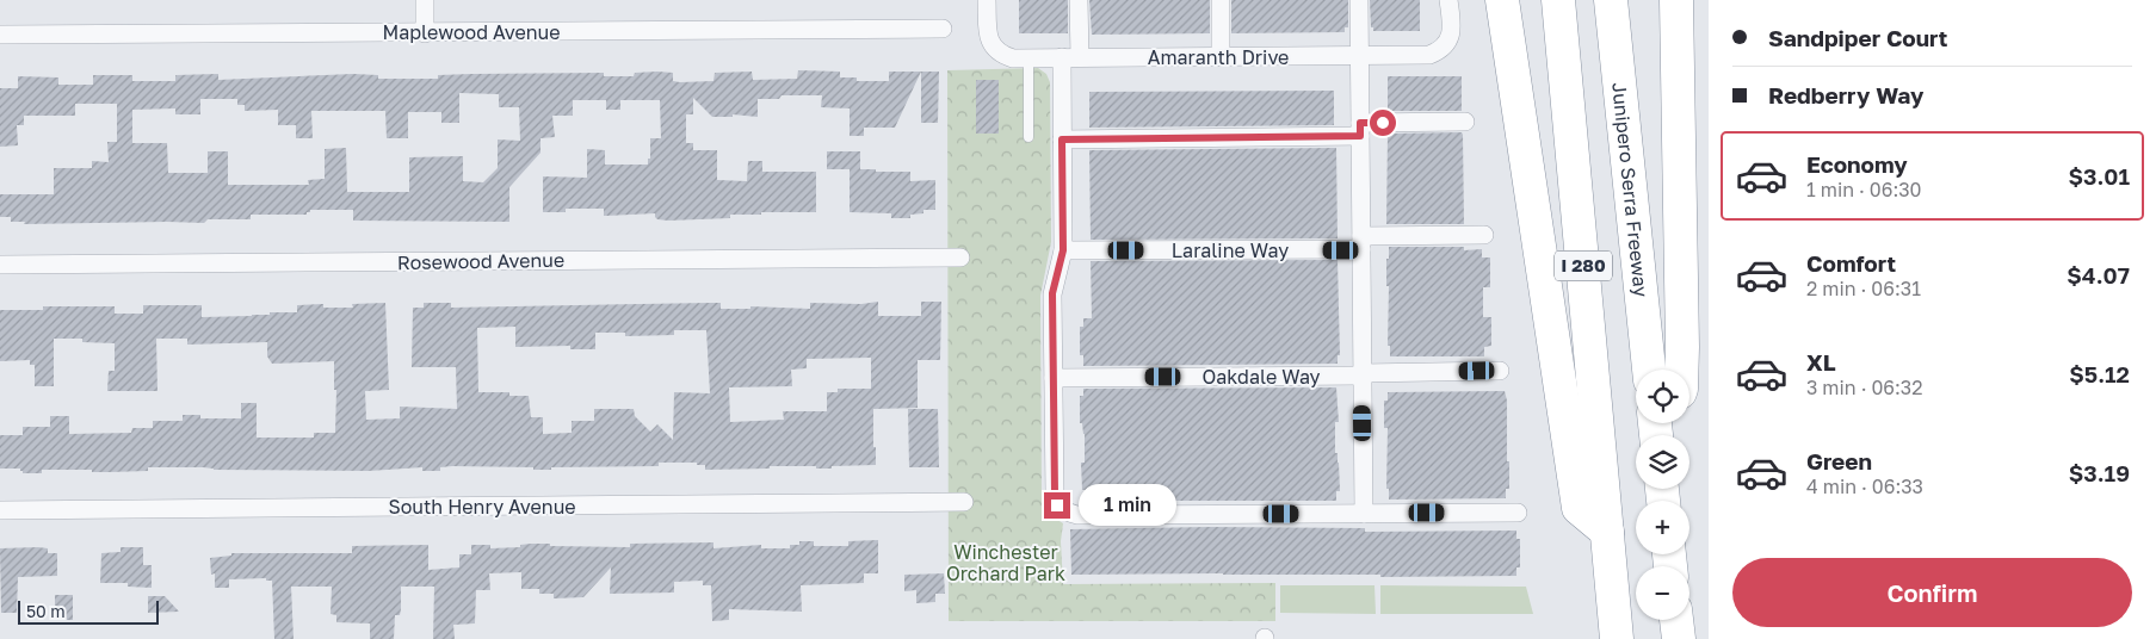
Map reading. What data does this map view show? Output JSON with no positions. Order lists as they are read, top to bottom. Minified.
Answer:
{"streets":{"highway":["Junipero Serra Freeway","I 280"],"street":["Maplewood Avenue","Amaranth Drive","Laraline Way","Rosewood Avenue","Oakdale Way","South Henry Avenue"]},"parks":["Winchester Orchard Park"],"scale_bar":"50 m","page":{"banner":["Sandpiper Court","Redberry Way"],"list":[{"name":"Economy","note":"1 min · 06:30","value":"$3.01"},{"name":"Comfort","note":"2 min · 06:31","value":"$4.07"},{"name":"XL","note":"3 min · 06:32","value":"$5.12"},{"name":"Green","note":"4 min · 06:33","value":"$3.19"}],"map_buttons":["+","−"],"bubble":"1 min","buttons":"Confirm","scale":"50 m"}}
